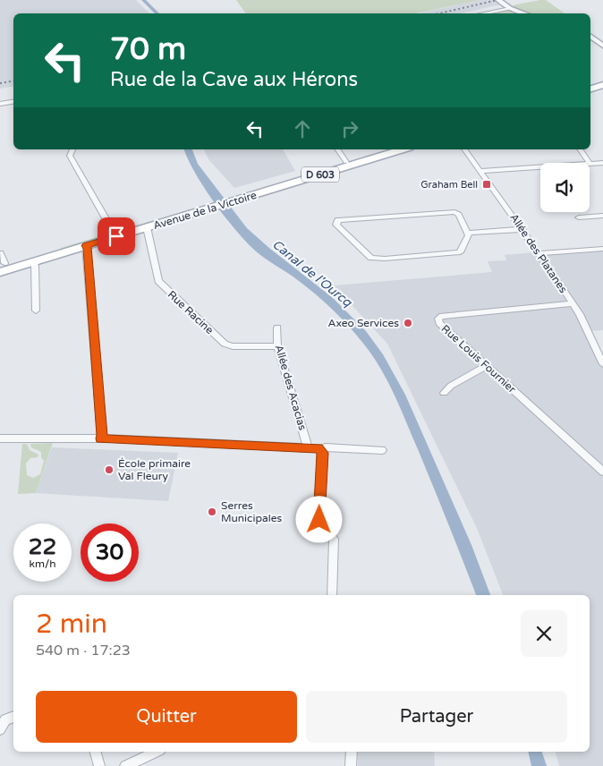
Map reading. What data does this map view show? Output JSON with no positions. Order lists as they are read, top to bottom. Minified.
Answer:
{"streets":{"main road":["D 603","Avenue de la Victoire"],"street":["Allée des Platanes","Rue Racine","Rue Louis Fournier","Allée des Acacias"]},"crossings":[["Avenue de la Victoire","Rue Racine"],["Allée des Platanes","Rue Louis Fournier"],["Rue Racine","Allée des Acacias"]],"water":["Canal de l'Ourcq"],"places":{"transit":["Graham Bell"],"other":["Axeo Services","École primaire Val Fleury","Serres Municipales"]},"page":{"turn":["70 m","Rue de la Cave aux Hérons"],"speed":"22 km/h","limit":"30","heading":["2 min","540 m · 17:23"],"buttons":["Quitter","Partager"]}}
